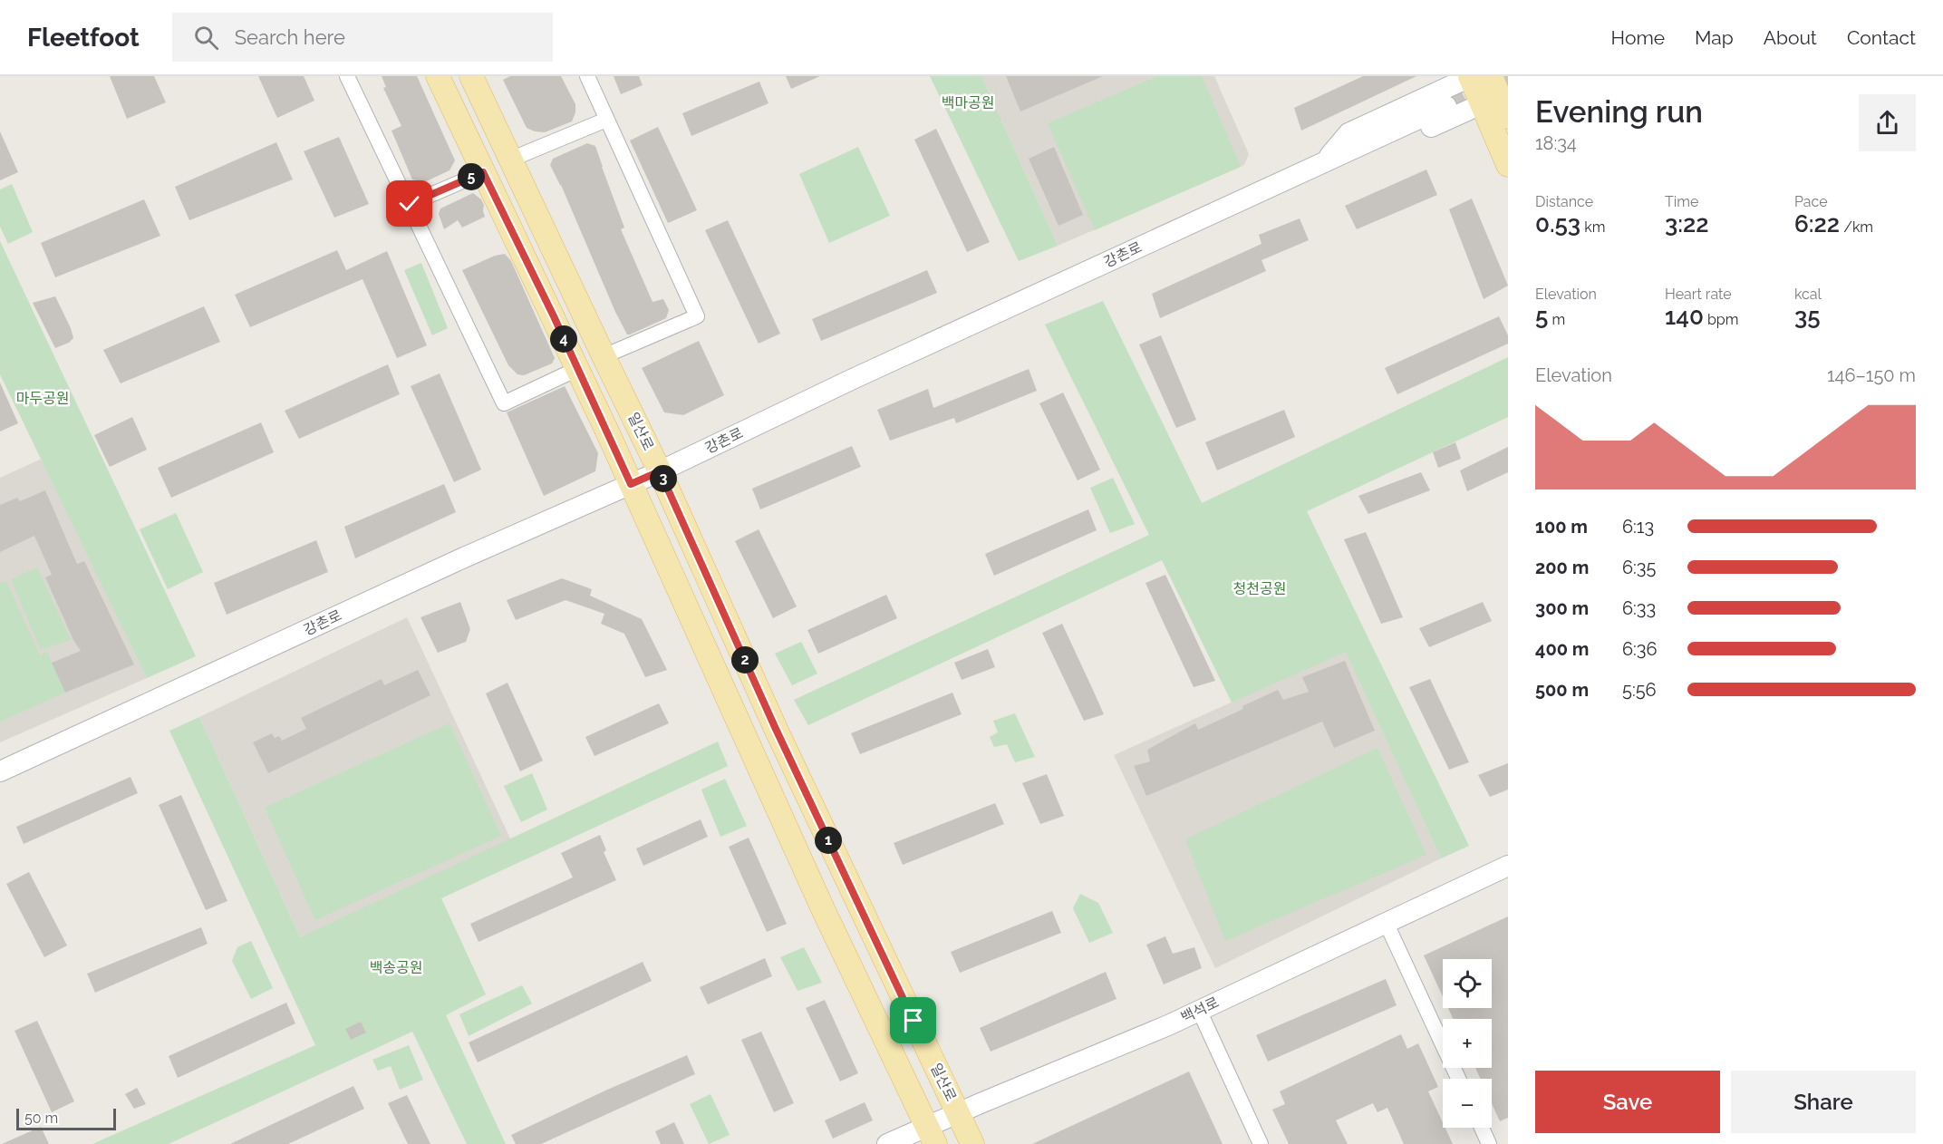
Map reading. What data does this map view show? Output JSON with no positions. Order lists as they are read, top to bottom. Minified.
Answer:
{"streets":{"main road":["강촌로","일산로","백석로"]},"crossings":[["강촌로","일산로"],["일산로","백석로"]],"parks":["백마공원","마두공원","청천공원","백송공원"],"scale_bar":"50 m","page":{"header":"Fleetfoot","search":"Search here","nav":["Home","Map","About","Contact"],"heading":["Evening run","18:34"],"pins":["5","4","3","2","1"],"stats":[["Distance","0.53 km"],["Time","3:22"],["Pace","6:22 /km"],["Elevation","5 m"],["Heart rate","140 bpm"],["kcal","35"]],"chart":["Elevation","146–150 m"],"list":[{"name":"100 m","note":"6:13"},{"name":"200 m","note":"6:35"},{"name":"300 m","note":"6:33"},{"name":"400 m","note":"6:36"},{"name":"500 m","note":"5:56"}],"map_buttons":["+","−"],"buttons":["Save","Share"],"scale":"50 m"}}
